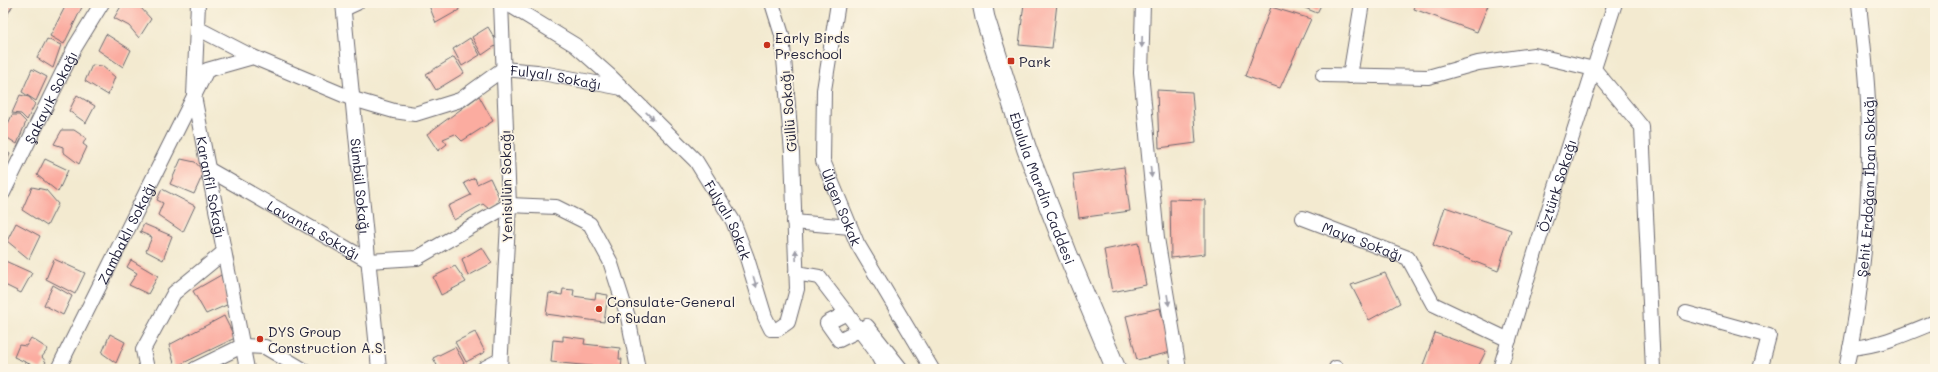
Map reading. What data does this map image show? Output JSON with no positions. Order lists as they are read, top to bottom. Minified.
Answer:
{"streets":{"street":["Fulyalı Sokağı","Şakayık Sokağı","Güllü Sokağı","Sümbül Sokağı","Yenisülün Sokağı","Öztürk Sokağı","Şehit Erdoğan İban Sokağı","Karanfil Sokağı","Ebulula Mardin Caddesi","Ülgen Sokak","Fulyalı Sokak","Lavanta Sokağı","Zambaklı Sokağı","Maya Sokağı"]},"crossings":[["Fulyalı Sokağı","Sümbül Sokağı"],["Fulyalı Sokağı","Yenisülün Sokağı"],["Fulyalı Sokağı","Karanfil Sokağı"],["Fulyalı Sokağı","Fulyalı Sokak"],["Güllü Sokağı","Fulyalı Sokak"],["Sümbül Sokağı","Lavanta Sokağı"],["Yenisülün Sokağı","Lavanta Sokağı"],["Öztürk Sokağı","Maya Sokağı"],["Karanfil Sokağı","Lavanta Sokağı"],["Karanfil Sokağı","Zambaklı Sokağı"]],"places":{"other":["Early Birds Preschool","Consulate-General of Sudan","DYS Group Construction A.S."],"transit":["Park"]}}
